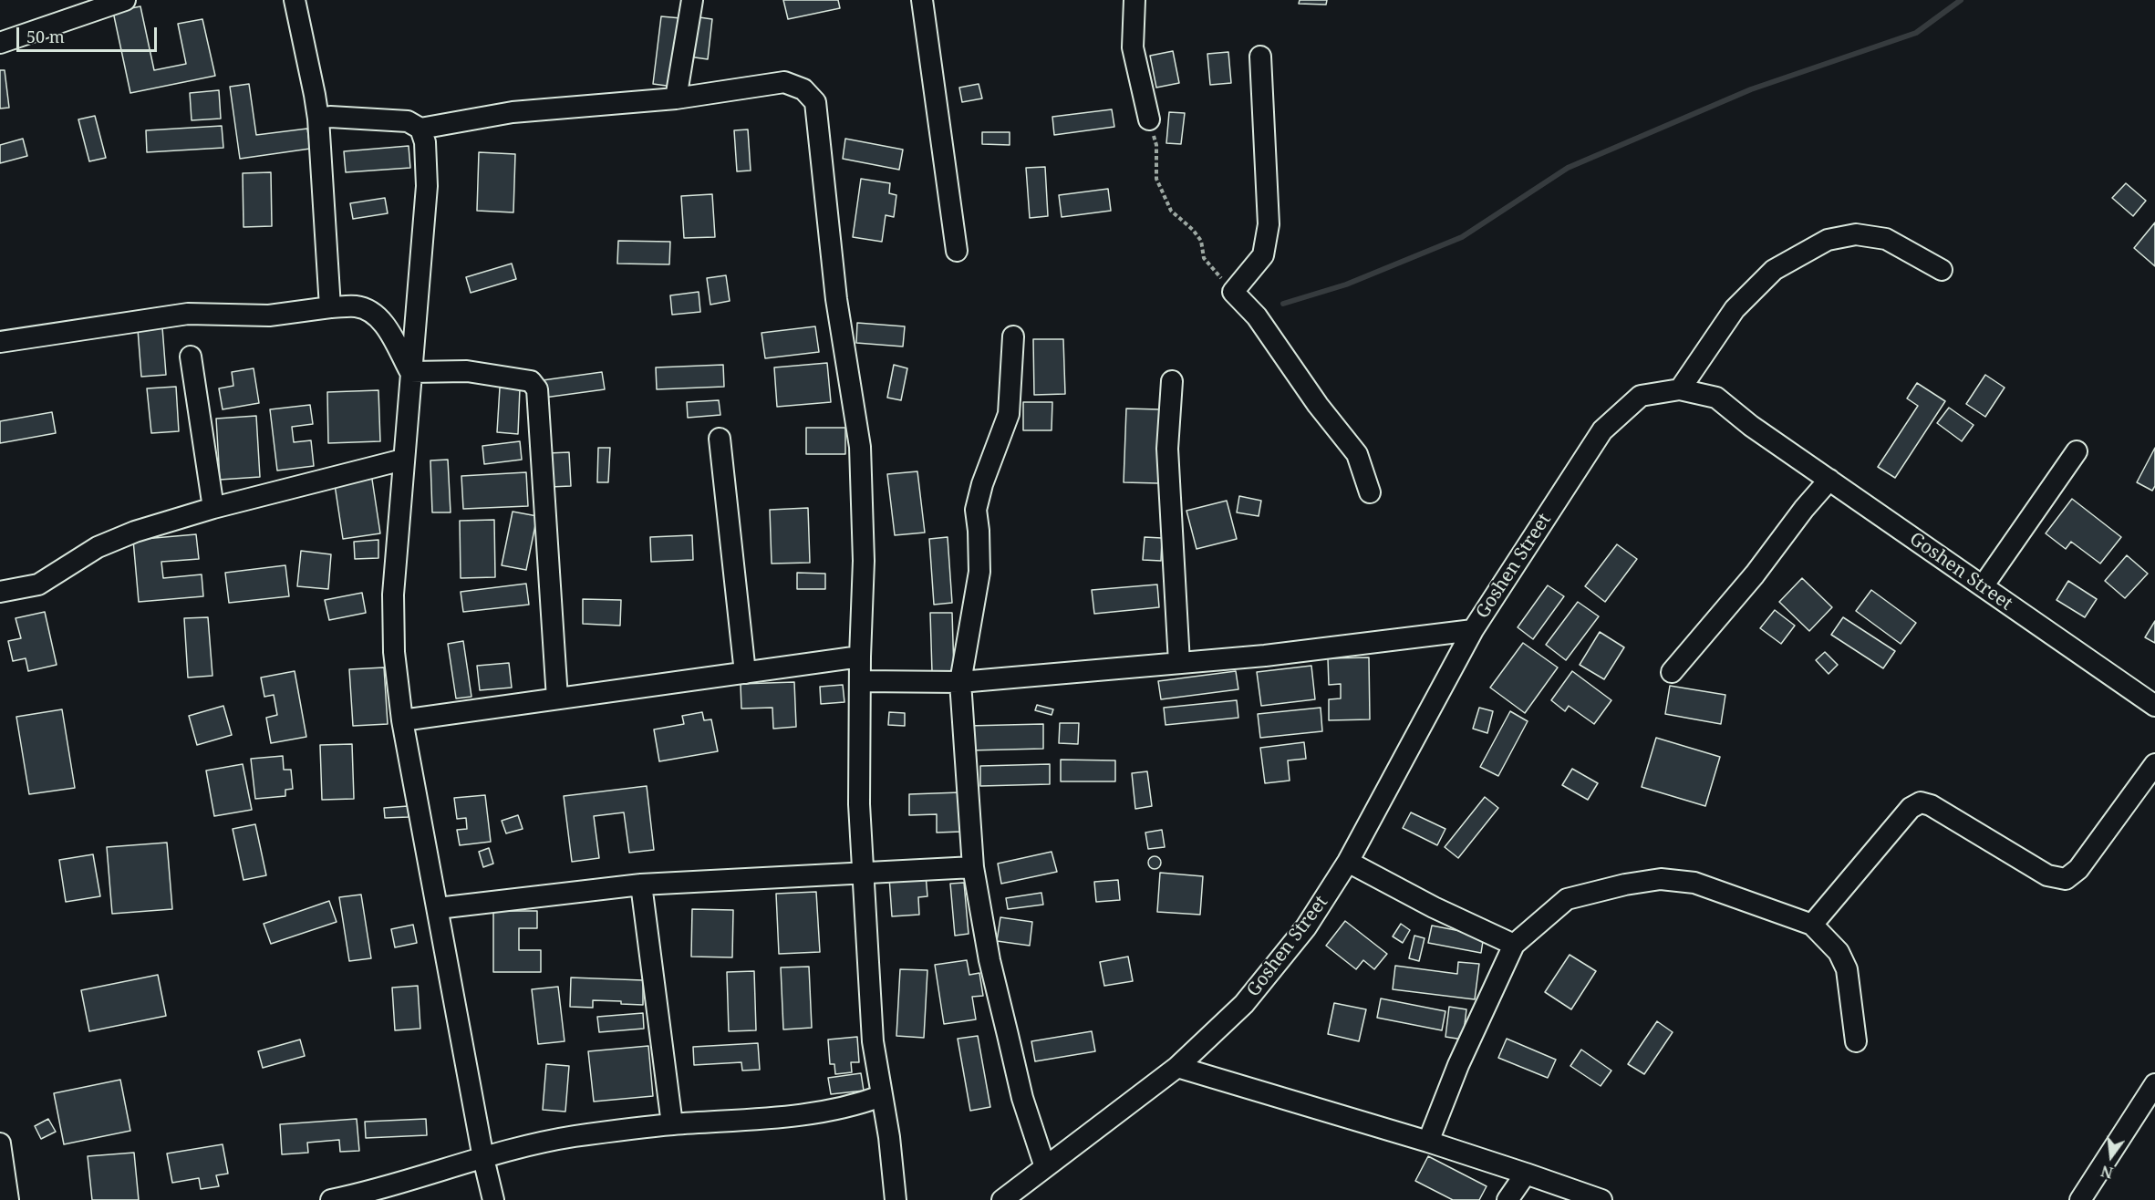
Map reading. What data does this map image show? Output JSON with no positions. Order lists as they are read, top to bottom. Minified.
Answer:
{"streets":{"street":["Goshen Street"]},"scale_bar":"50 m","north":"bottom"}
